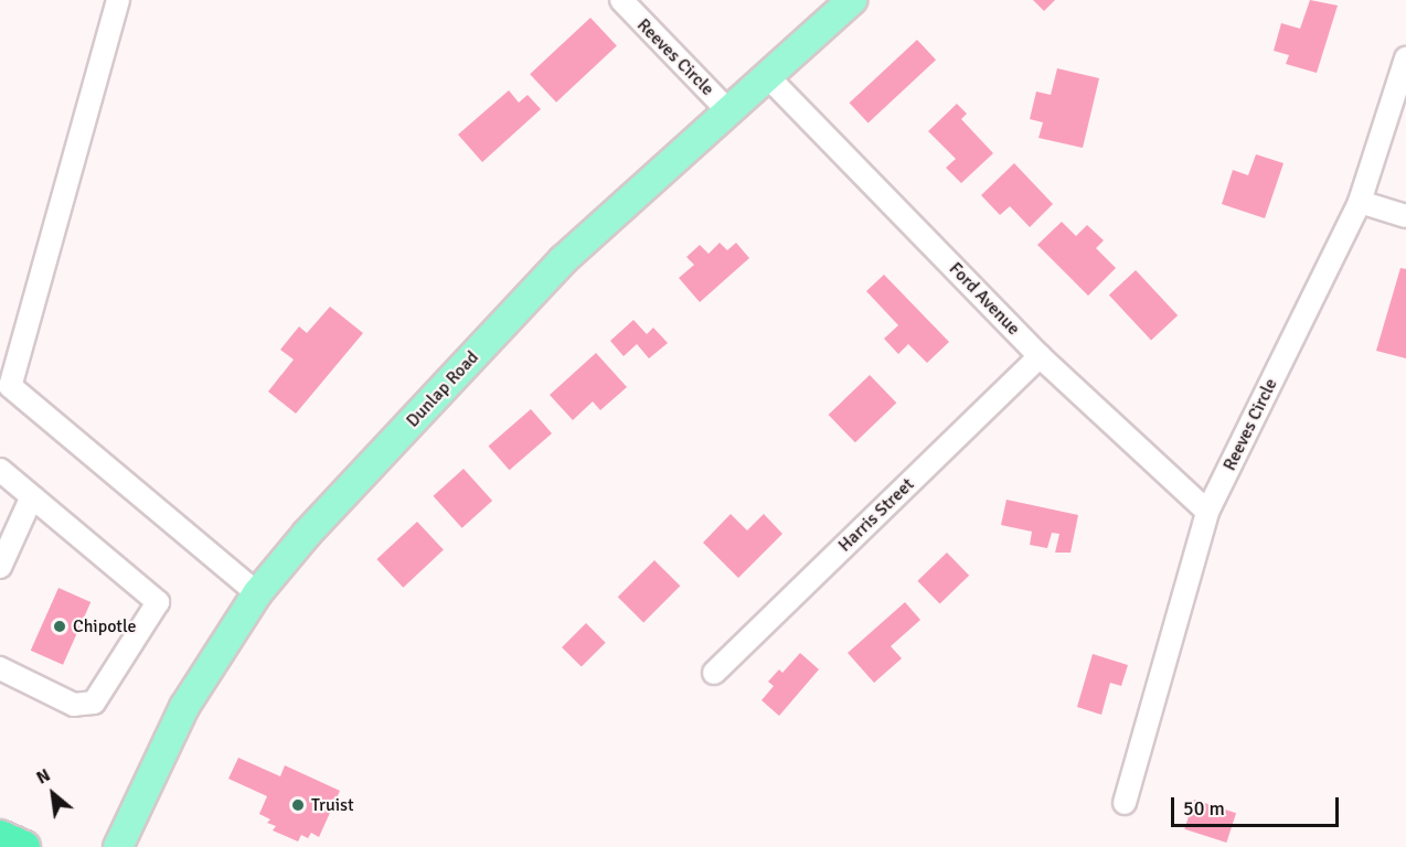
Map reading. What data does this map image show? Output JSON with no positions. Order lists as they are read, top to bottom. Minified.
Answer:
{"streets":{"main road":["Dunlap Road"],"street":["Reeves Circle","Ford Avenue","Harris Street"]},"crossings":[["Reeves Circle","Ford Avenue"],["Reeves Circle","Dunlap Road"],["Ford Avenue","Dunlap Road"],["Ford Avenue","Harris Street"]],"places":["Chipotle","Truist"],"scale_bar":"50 m","north":"top left"}
